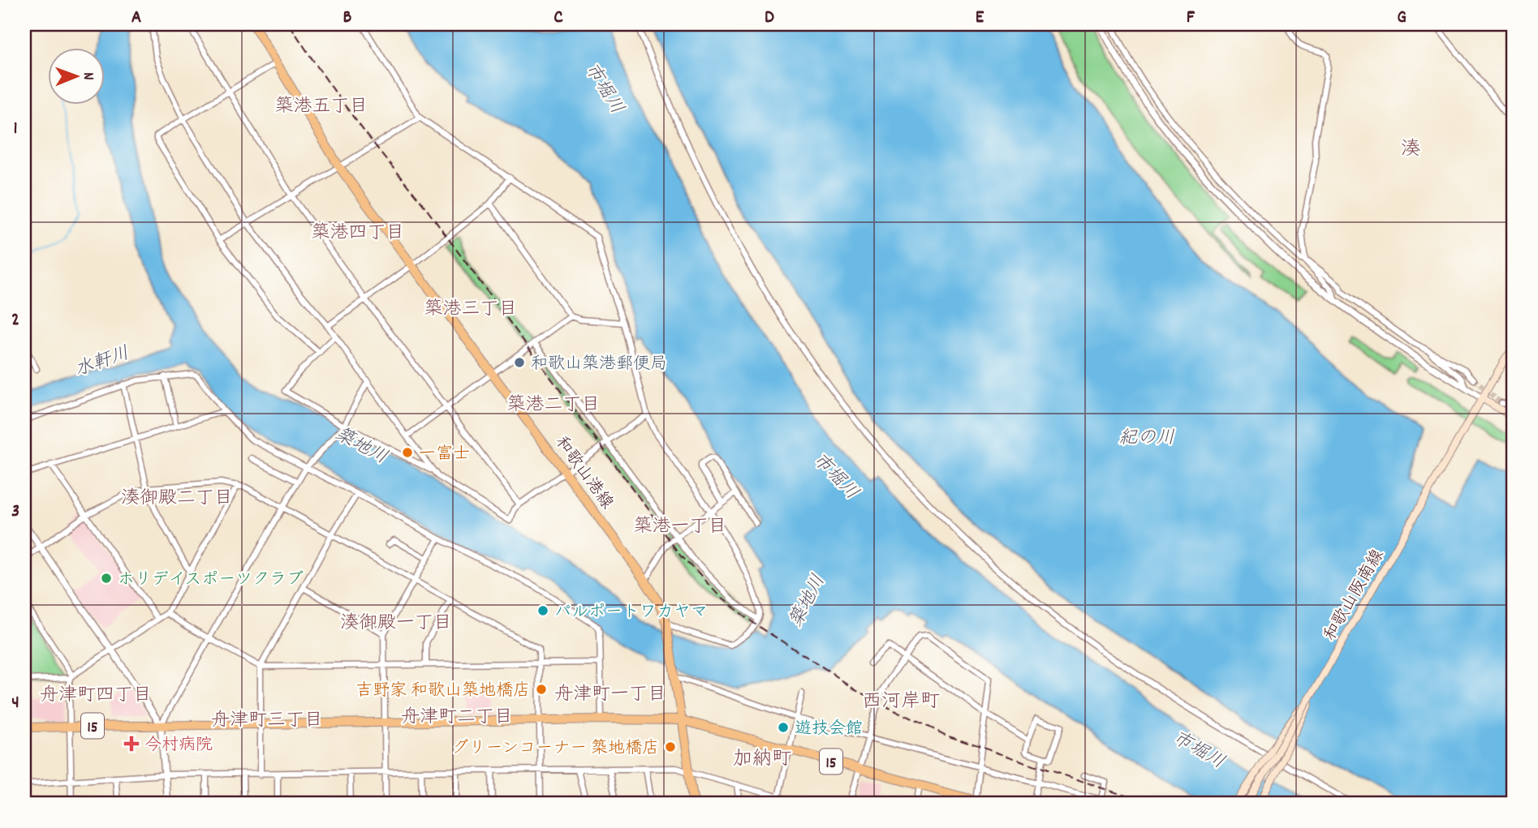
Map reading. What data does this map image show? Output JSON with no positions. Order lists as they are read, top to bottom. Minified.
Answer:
{"streets":{"main road":["和歌山港線","和歌山阪南線","15"]},"crossings":[["和歌山港線","15"]],"districts":["築港五丁目","湊","築港四丁目","築港三丁目","築港二丁目","湊御殿二丁目","築港一丁目","湊御殿一丁目","舟津町一丁目","舟津町四丁目","西河岸町","舟津町二丁目","舟津町三丁目","加納町"],"water":["市堀川","水軒川","紀の川","築地川"],"places":{"other":["和歌山築港郵便局","一富士","ホリデイスポーツクラブ","パルポートワカヤマ","吉野家 和歌山築地橋店","遊技会館","グリーンコーナー 築地橋店"],"health":["今村病院"]},"north":"right","grid":{"columns":["A","B","C","D","E","F","G"],"rows":["1","2","3","4"]}}
